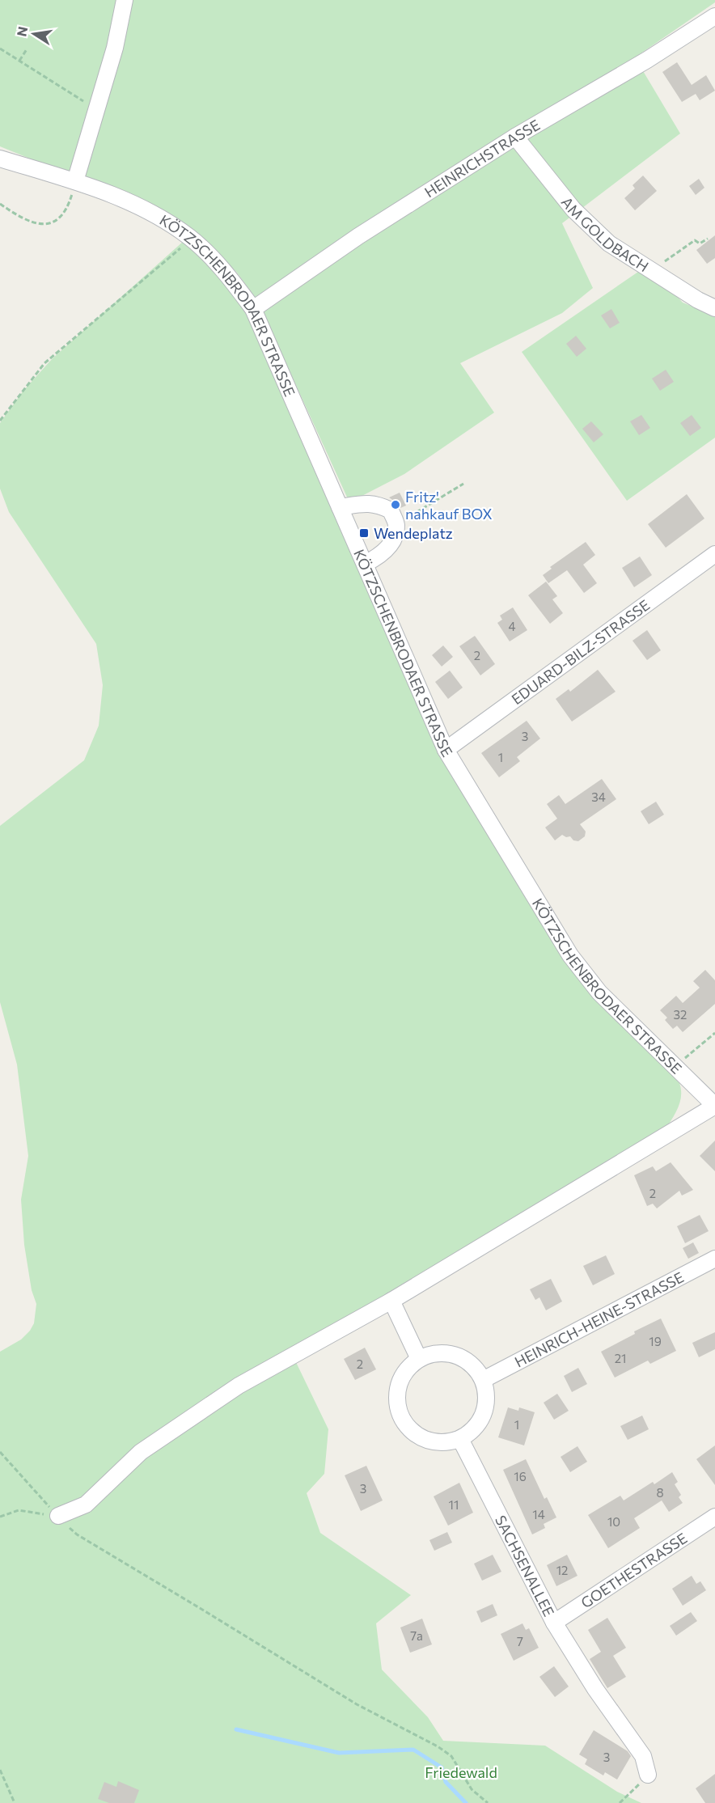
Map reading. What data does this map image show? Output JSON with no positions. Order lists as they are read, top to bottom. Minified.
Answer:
{"streets":{"street":["HEINRICHSTRASSE","AM GOLDBACH","KÖTZSCHENBRODAER STRASSE","EDUARD-BILZ-STRASSE","HEINRICH-HEINE-STRASSE","SACHSENALLEE","GOETHESTRASSE"]},"crossings":[["HEINRICHSTRASSE","AM GOLDBACH"],["HEINRICHSTRASSE","KÖTZSCHENBRODAER STRASSE"],["KÖTZSCHENBRODAER STRASSE","EDUARD-BILZ-STRASSE"],["HEINRICH-HEINE-STRASSE","SACHSENALLEE"],["SACHSENALLEE","GOETHESTRASSE"]],"parks":["Friedewald"],"places":{"other":["Fritz' nahkauf BOX"],"transit":["Wendeplatz"]},"house_numbers":["4","2","3","1","34","32","2","19","21","2","1","16","3","8","11","14","10","12","7a","7","3"],"north":"left"}
